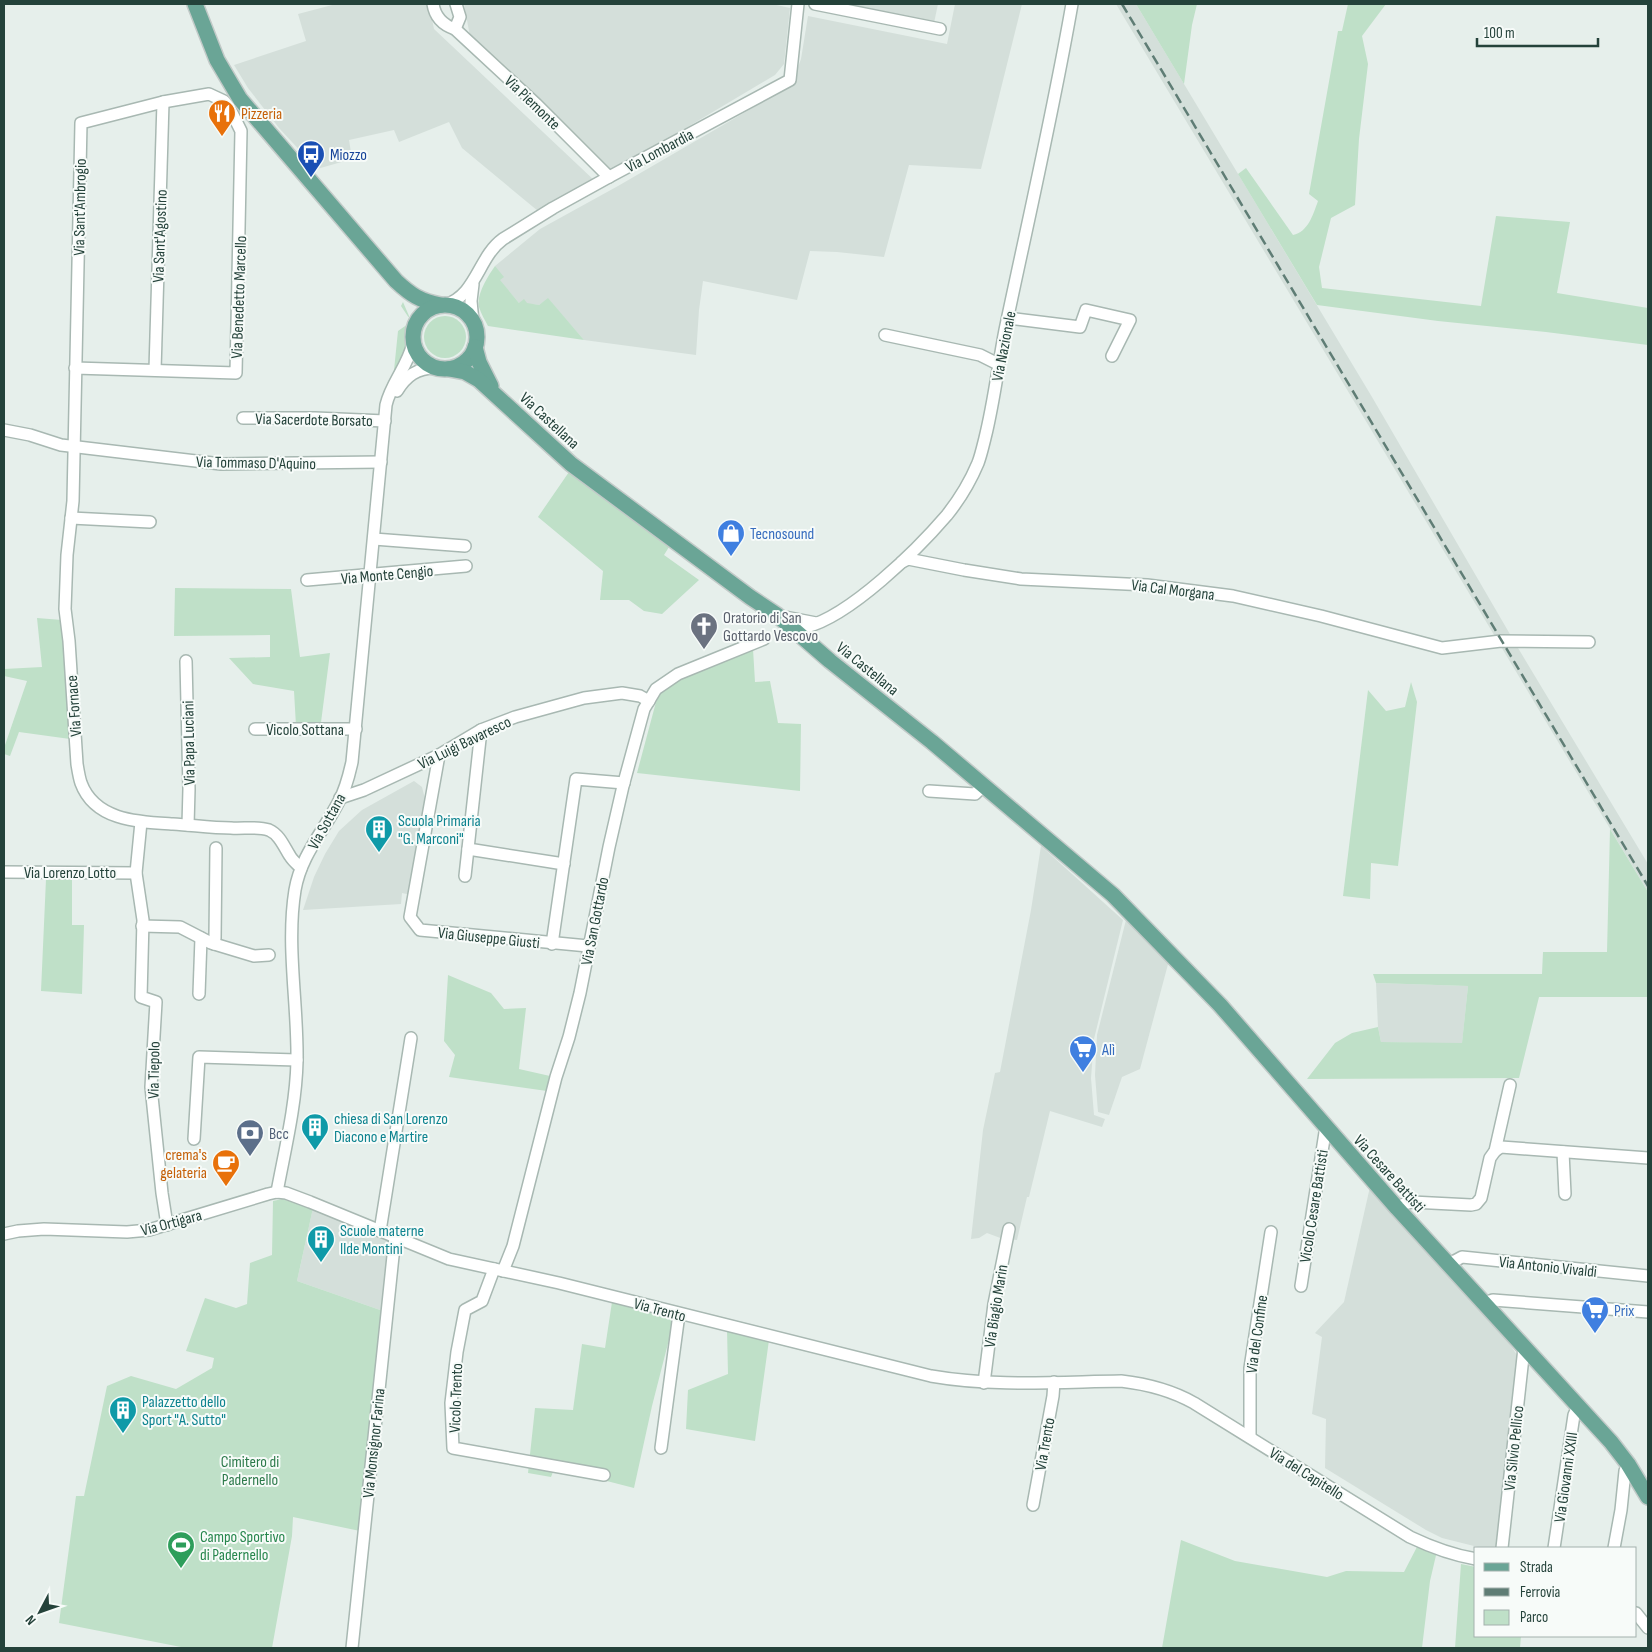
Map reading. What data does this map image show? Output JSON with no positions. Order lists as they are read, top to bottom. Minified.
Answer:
{"streets":{"main road":["Via Castellana","Via Cesare Battisti"],"street":["Via Piemonte","Via Lombardia","Via Sant'Ambrogio","Via Sant'Agostino","Via Benedetto Marcello","Via Nazionale","Via Sacerdote Borsato","Via Tommaso D'Aquino","Via Monte Cengio","Via Cal Morgana","Via Fornace","Vicolo Sottana","Via Luigi Bavaresco","Via Papa Luciani","Via Sottana","Via Lorenzo Lotto","Via San Gottardo","Via Giuseppe Giusti","Via Tiepolo","Vicolo Cesare Battisti","Via Ortigara","Via Antonio Vivaldi","Via Biagio Marin","Via Trento","Via del Confine","Vicolo Trento","Via Monsignor Farina","Via Silvio Pellico","Via del Capitello","Via Giovanni XXIII"]},"crossings":[["Via Piemonte","Via Lombardia"],["Via Lombardia","Via Castellana"],["Via Lombardia","Via Sottana"],["Via Sant'Ambrogio","Via Sant'Agostino"],["Via Sant'Ambrogio","Via Benedetto Marcello"],["Via Sant'Ambrogio","Via Tommaso D'Aquino"],["Via Sant'Ambrogio","Via Fornace"],["Via Sant'Agostino","Via Benedetto Marcello"],["Via Nazionale","Via Castellana"],["Via Nazionale","Via Cal Morgana"],["Via Sacerdote Borsato","Via Sottana"],["Via Castellana","Via Sottana"],["Via Castellana","Via Cesare Battisti"],["Via Tommaso D'Aquino","Via Fornace"],["Via Tommaso D'Aquino","Via Sottana"],["Via Monte Cengio","Via Sottana"],["Via Fornace","Via Papa Luciani"],["Via Fornace","Via Sottana"],["Via Fornace","Via Tiepolo"],["Vicolo Sottana","Via Sottana"],["Via Luigi Bavaresco","Via Sottana"],["Via Luigi Bavaresco","Via San Gottardo"],["Via Luigi Bavaresco","Via Giuseppe Giusti"],["Via Sottana","Via Ortigara"],["Via Sottana","Via Trento"],["Via Lorenzo Lotto","Via Tiepolo"],["Via San Gottardo","Via Giuseppe Giusti"],["Via San Gottardo","Via Trento"],["Via San Gottardo","Vicolo Trento"],["Via Tiepolo","Via Ortigara"],["Via Cesare Battisti","Vicolo Cesare Battisti"],["Via Cesare Battisti","Via Antonio Vivaldi"],["Via Cesare Battisti","Via Silvio Pellico"],["Via Cesare Battisti","Via Giovanni XXIII"],["Via Ortigara","Via Trento"],["Via Biagio Marin","Via Trento"],["Via Trento","Vicolo Trento"],["Via Trento","Via Monsignor Farina"],["Via Trento","Via del Capitello"],["Via del Confine","Via del Capitello"]],"parks":["Cimitero di Padernello"],"places":{"restaurant":["Pizzeria"],"bus stop":["Miozzo"],"shop":["Tecnosound"],"church":["Oratorio di San Gottardo Vescovo"],"building":["Scuola Primaria \"G. Marconi\"","chiesa di San Lorenzo Diacono e Martire","Scuole materne Ilde Montini","Palazzetto dello Sport \"A. Sutto\""],"supermarket":["Alì","Prix"],"bank":["Bcc"],"cafe":["crema's gelateria"],"sports":["Campo Sportivo di Padernello"]},"legend":["Strada","Ferrovia","Parco"],"scale_bar":"100 m","north":"bottom left"}
